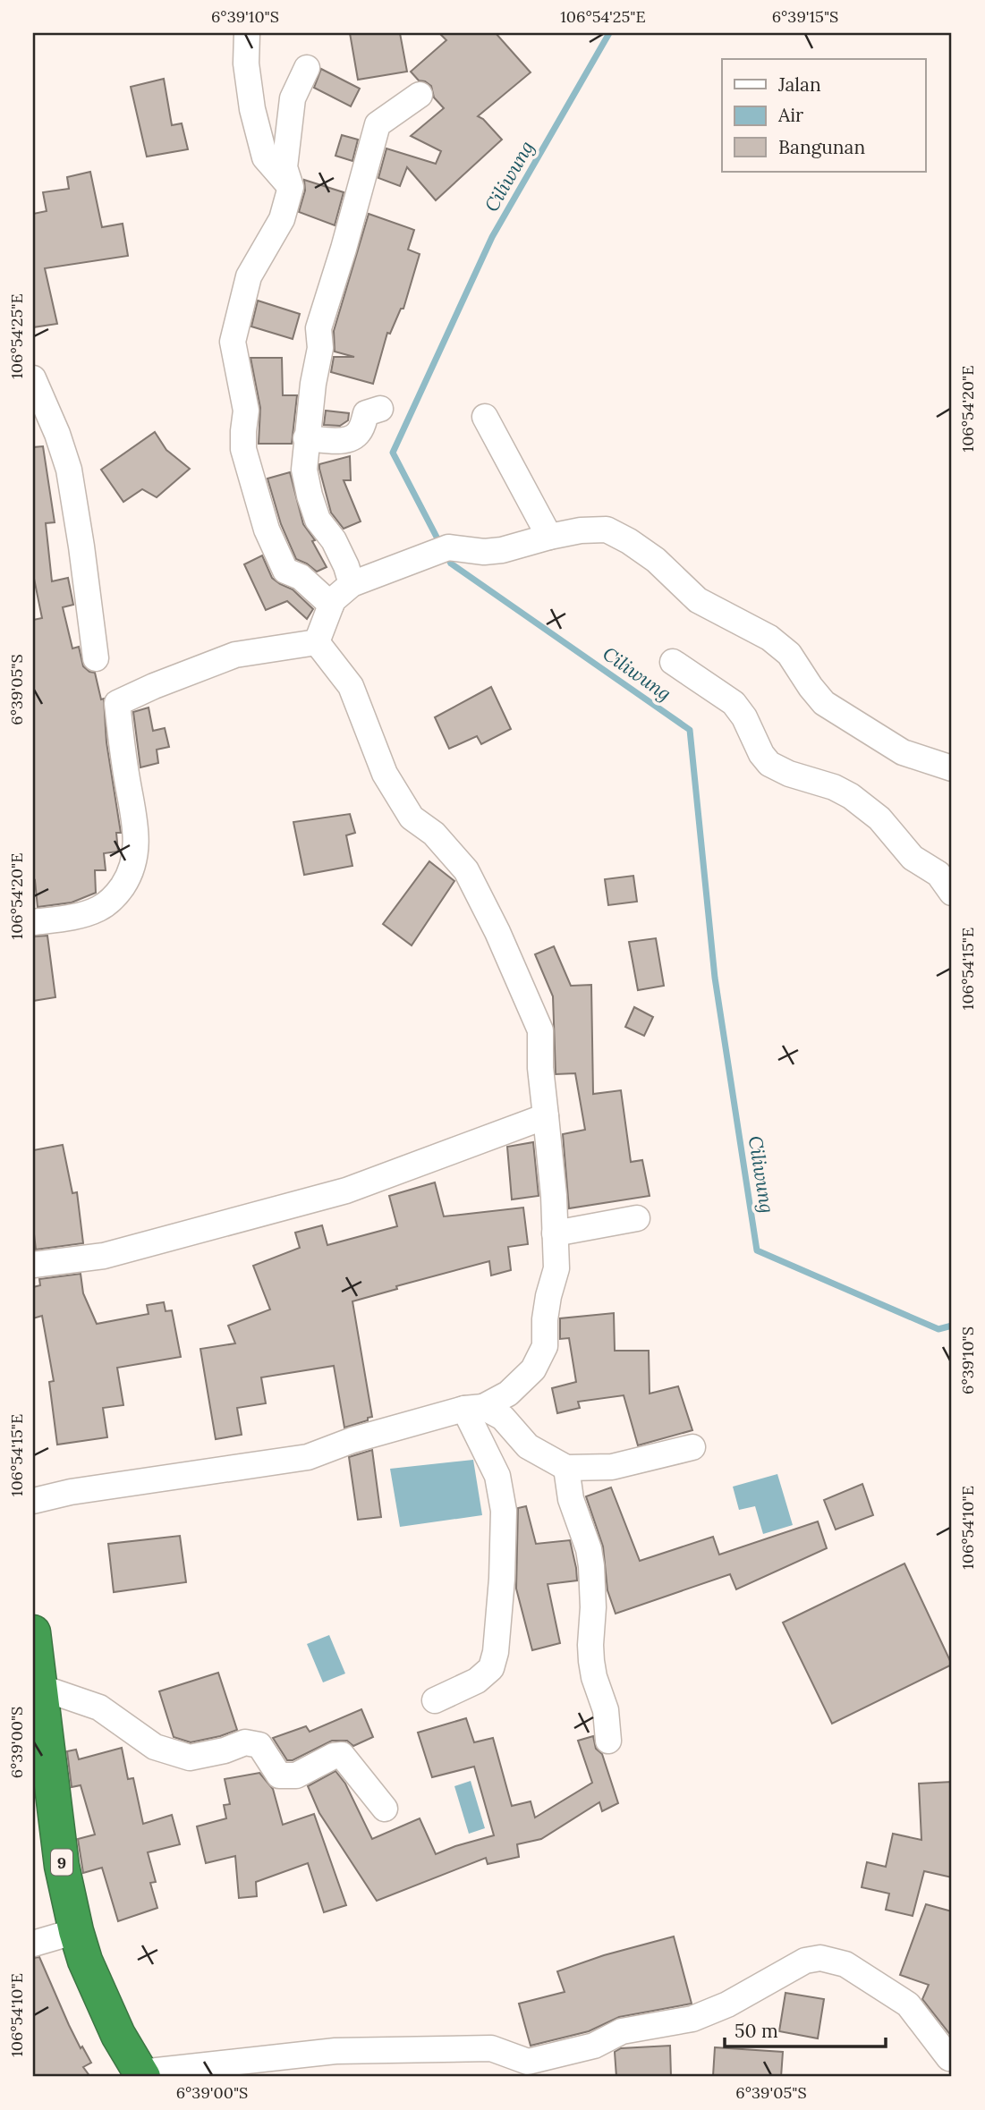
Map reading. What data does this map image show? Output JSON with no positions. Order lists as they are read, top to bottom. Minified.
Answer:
{"streets":{"highway":["9"]},"water":["Ciliwung"],"legend":["Jalan","Air","Bangunan"],"scale_bar":"50 m","coordinates":["6°39'10\"S","106°54'25\"E","6°39'15\"S","106°54'20\"E","6°39'05\"S","106°54'15\"E","106°54'10\"E","6°39'00\"S"]}
